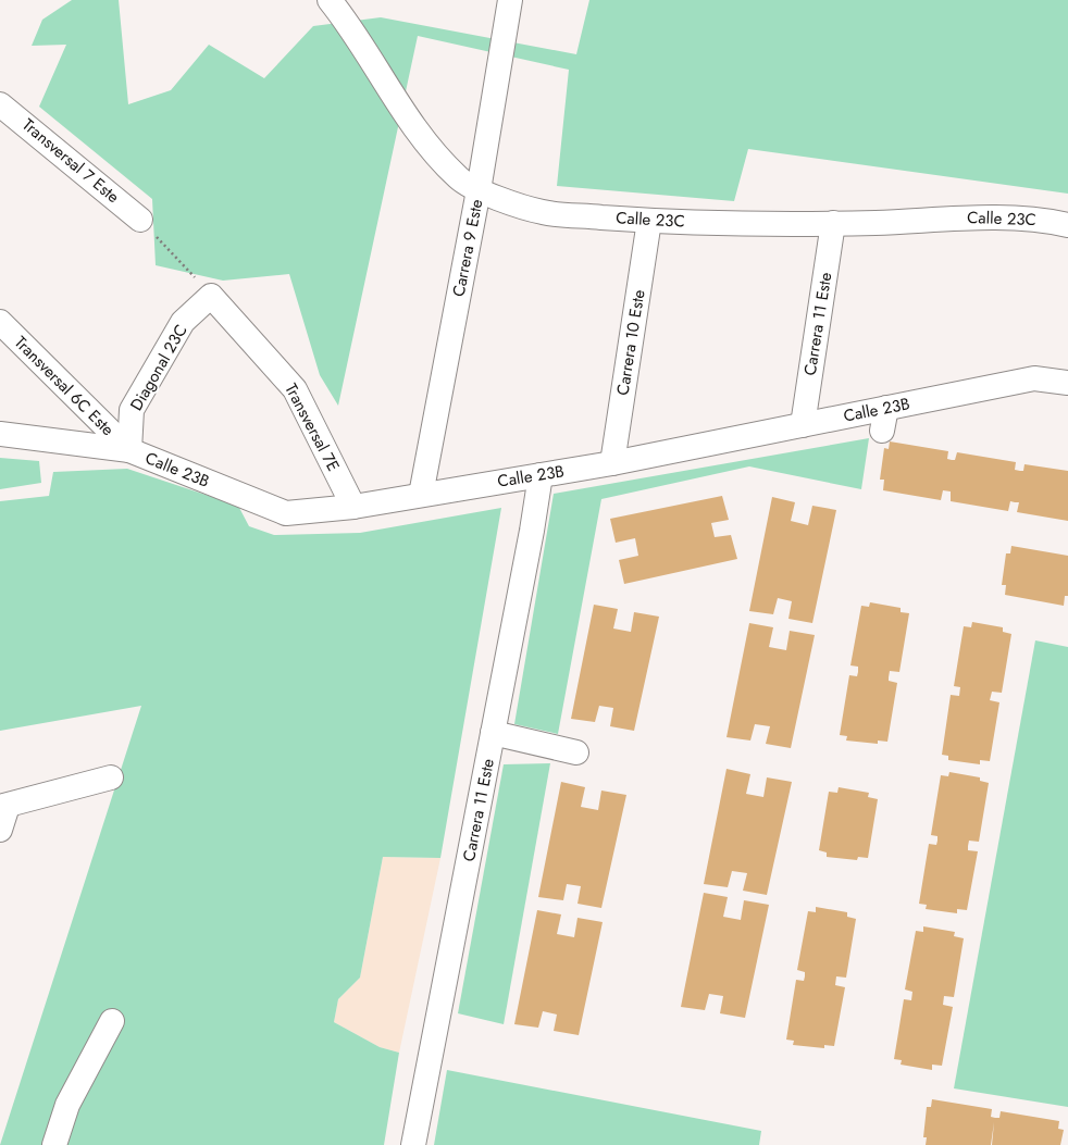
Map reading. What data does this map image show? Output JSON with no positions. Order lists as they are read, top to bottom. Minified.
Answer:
{"streets":{"street":["Transversal 7 Este","Calle 23C","Carrera 9 Este","Carrera 11 Este","Carrera 10 Este","Diagonal 23C","Transversal 6C Este","Calle 23B","Transversal 7E"]},"crossings":[["Calle 23C","Carrera 9 Este"],["Calle 23C","Carrera 11 Este"],["Calle 23C","Carrera 10 Este"],["Carrera 9 Este","Calle 23B"],["Carrera 11 Este","Calle 23B"],["Carrera 10 Este","Calle 23B"],["Diagonal 23C","Transversal 6C Este"],["Diagonal 23C","Calle 23B"],["Diagonal 23C","Transversal 7E"],["Transversal 6C Este","Calle 23B"],["Calle 23B","Transversal 7E"]]}
